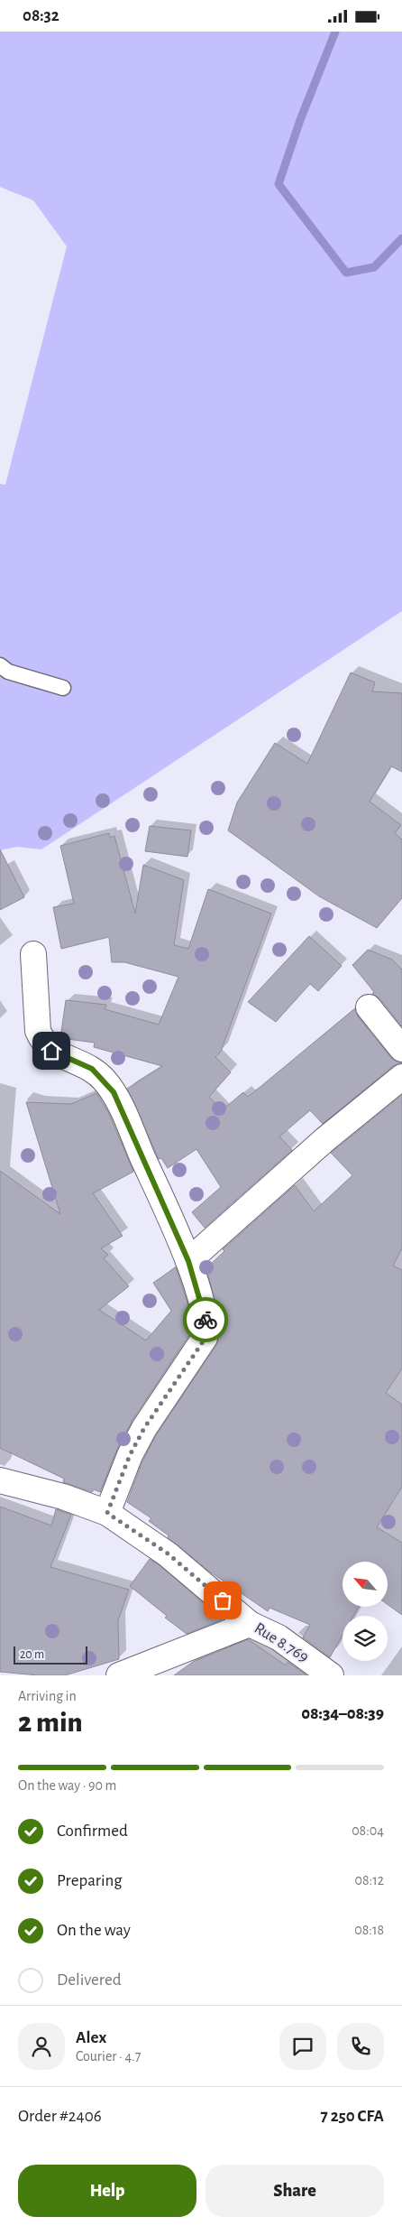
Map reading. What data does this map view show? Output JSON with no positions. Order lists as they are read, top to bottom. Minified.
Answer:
{"streets":{"street":["Rue 8.769"]},"scale_bar":"20 m","north":"top left","page":{"status":"08:32","scale":"20 m","heading":["2 min","Arriving in","08:34–08:39"],"panel":["Alex","Courier · 4.7","Order #2406","7 250 CFA"],"bar":"On the way · 90 m","list":[["Confirmed","08:04"],["Preparing","08:12"],["On the way","08:18"],"Delivered"],"buttons":["Help","Share"]}}
